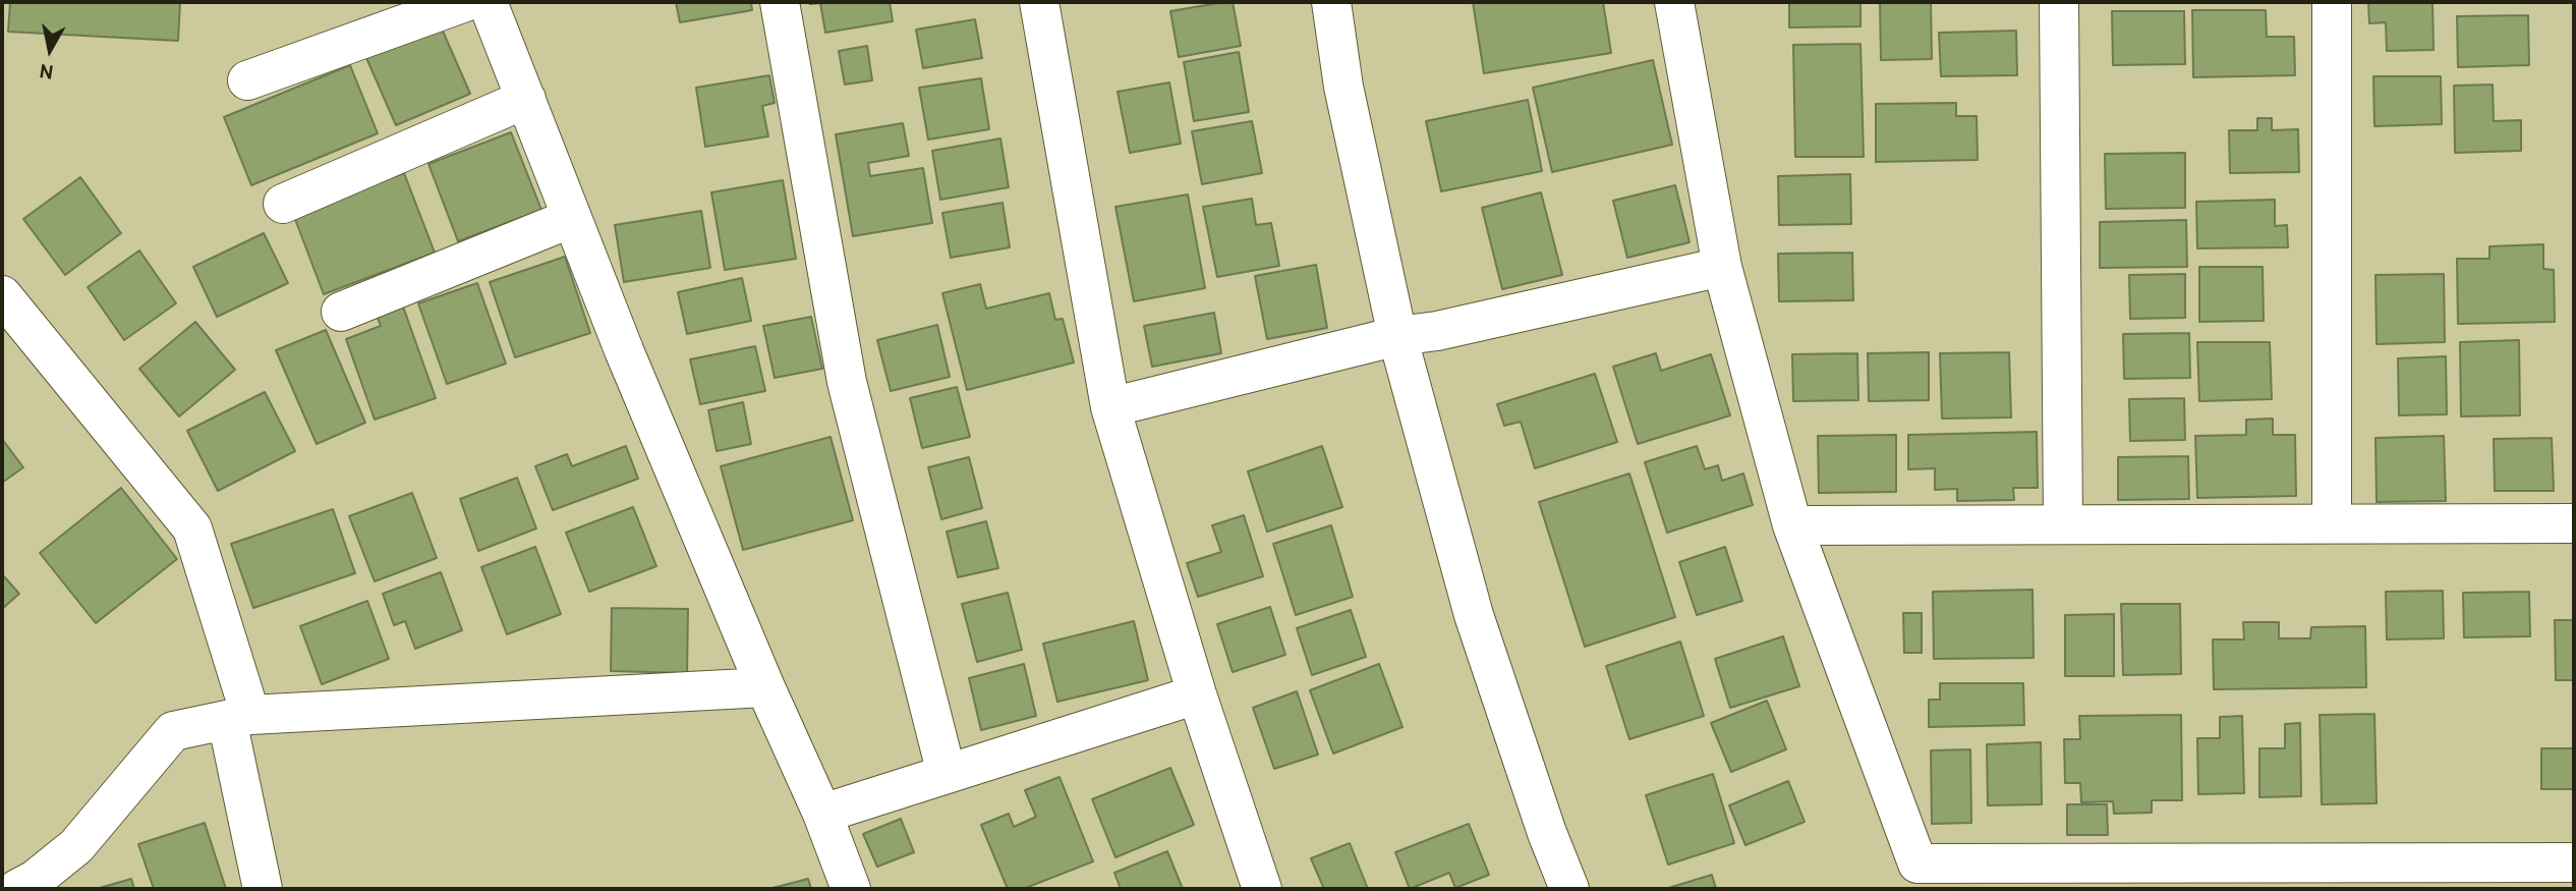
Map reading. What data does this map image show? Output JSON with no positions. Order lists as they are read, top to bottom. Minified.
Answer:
{"north":"bottom"}
